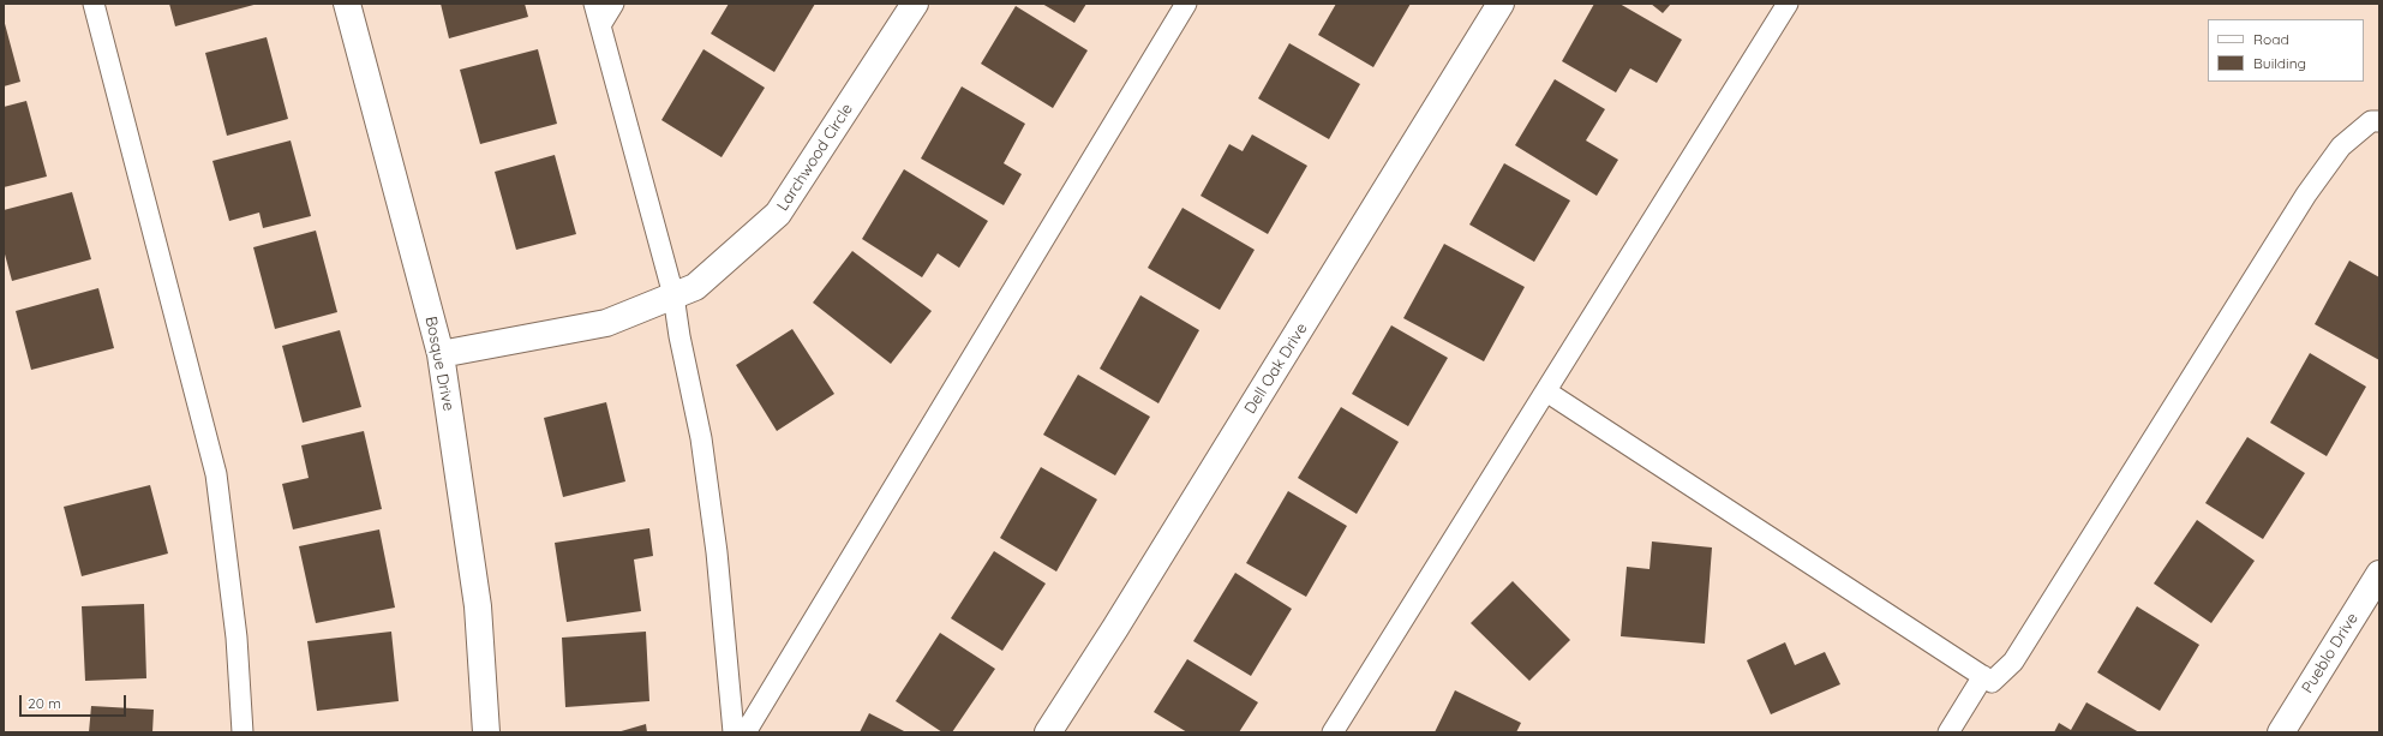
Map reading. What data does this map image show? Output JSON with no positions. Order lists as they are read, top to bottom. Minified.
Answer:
{"streets":{"street":["Larchwood Circle","Bosque Drive","Dell Oak Drive","Pueblo Drive"]},"crossings":[["Larchwood Circle","Bosque Drive"]],"legend":["Road","Building"],"scale_bar":"20 m"}
